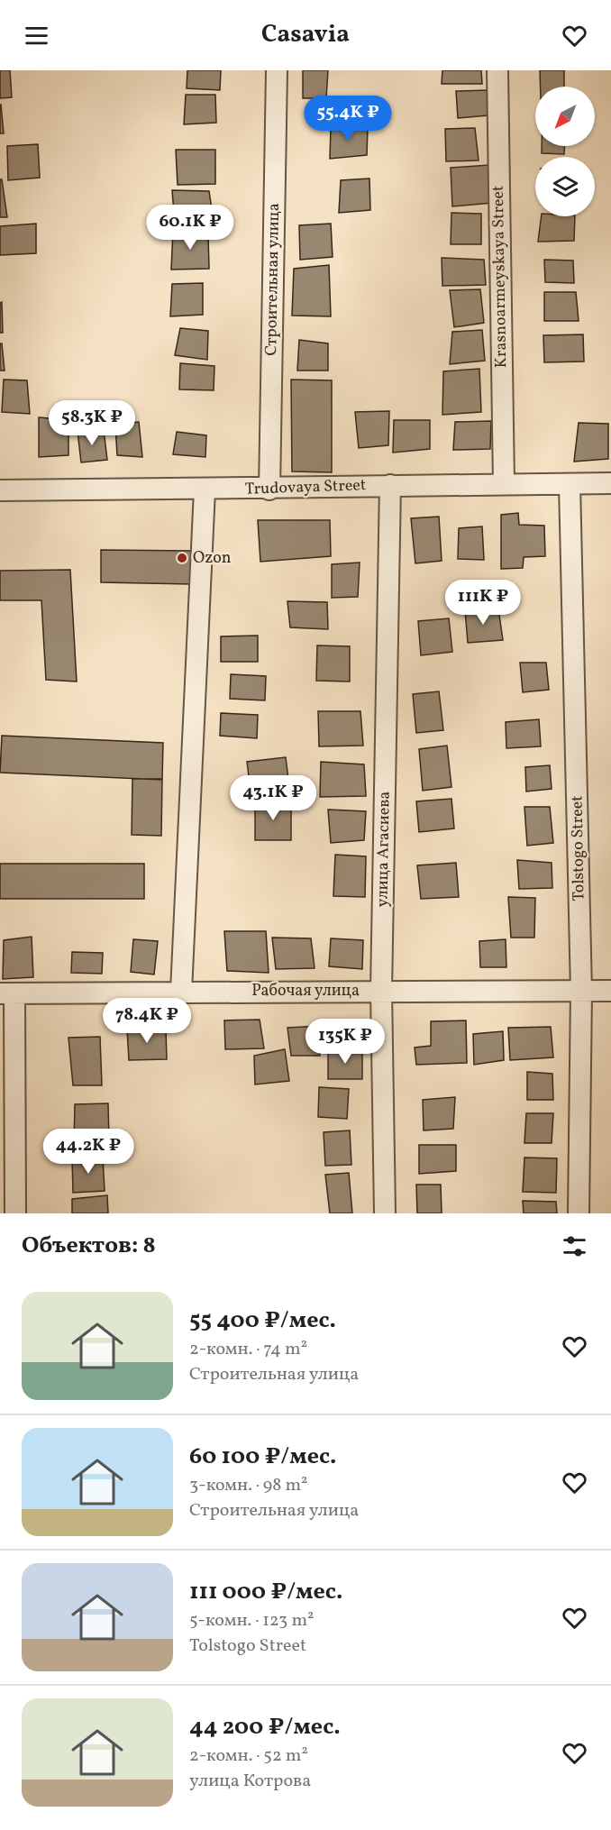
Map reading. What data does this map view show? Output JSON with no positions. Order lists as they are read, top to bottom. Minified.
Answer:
{"streets":{"street":["Krasnoarmeyskaya Street","Строительная улица","Trudovaya Street","Tolstogo Street","улица Агасиева","Рабочая улица"]},"crossings":[["Krasnoarmeyskaya Street","Trudovaya Street"],["Строительная улица","Trudovaya Street"],["Trudovaya Street","Tolstogo Street"],["Trudovaya Street","улица Агасиева"],["Tolstogo Street","Рабочая улица"],["улица Агасиева","Рабочая улица"]],"places":["Ozon"],"north":"bottom left","page":{"header":"Casavia","price":["55.4K ₽","60.1K ₽","58.3K ₽","111K ₽","43.1K ₽","78.4K ₽","135K ₽","44.2K ₽"],"heading":"Объектов: 8","list":[{"name":"55 400 ₽/мес.","note":"2-комн. · 74 m² · Строительная улица"},{"name":"60 100 ₽/мес.","note":"3-комн. · 98 m² · Строительная улица"},{"name":"111 000 ₽/мес.","note":"5-комн. · 123 m² · Tolstogo Street"},{"name":"44 200 ₽/мес.","note":"2-комн. · 52 m² · улица Котрова"}]}}
